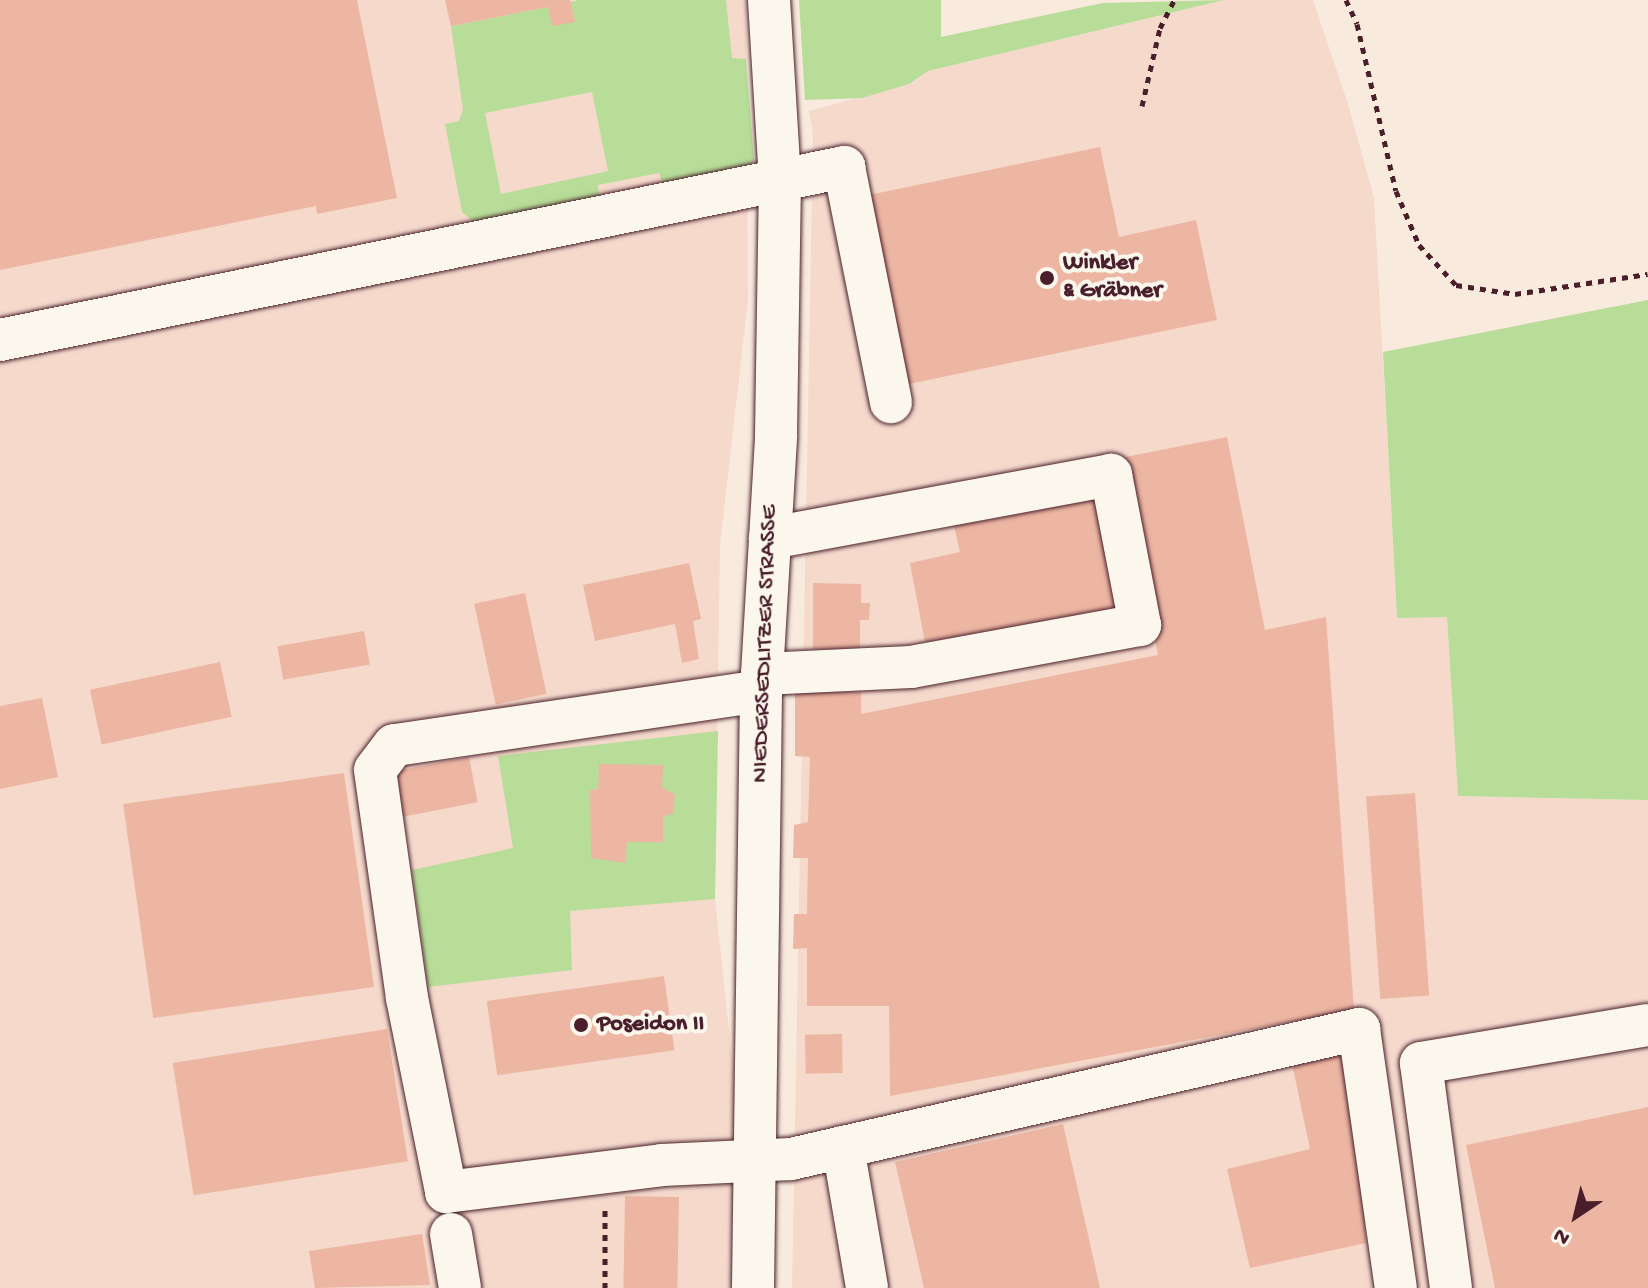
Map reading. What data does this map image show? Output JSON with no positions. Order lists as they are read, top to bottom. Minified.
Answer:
{"streets":{"street":["NIEDERSEDLITZER STRASSE"]},"places":["Winkler & Gräbner","Poseidon II"],"north":"bottom left"}
